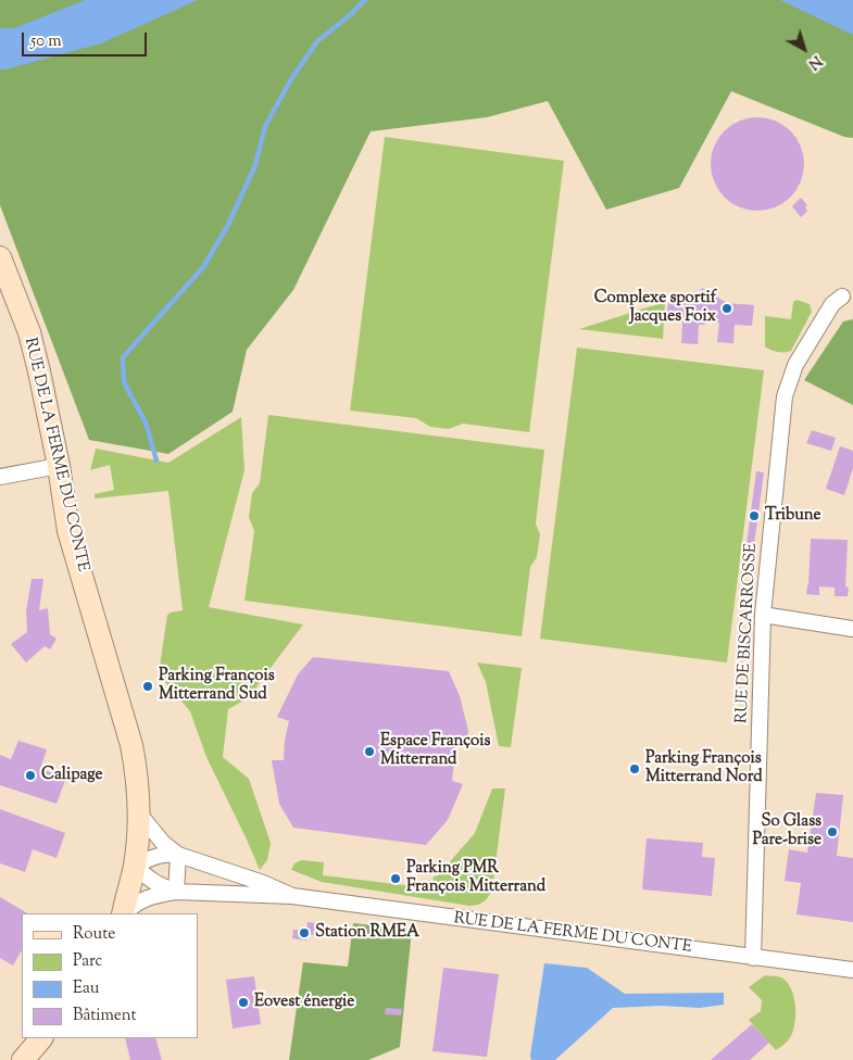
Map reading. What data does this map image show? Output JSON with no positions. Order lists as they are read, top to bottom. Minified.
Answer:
{"streets":{"street":["RUE DE LA FERME DU CONTE","RUE DE BISCARROSSE"]},"crossings":[["RUE DE LA FERME DU CONTE","RUE DE BISCARROSSE"]],"places":["Complexe sportif Jacques Foix","Tribune","Parking François Mitterrand Sud","Espace François Mitterrand","Parking François Mitterrand Nord","Calipage","So Glass Pare-brise","Parking PMR François Mitterrand","Station RMEA","Eovest énergie"],"legend":["Route","Parc","Eau","Bâtiment"],"scale_bar":"50 m","north":"bottom right"}
